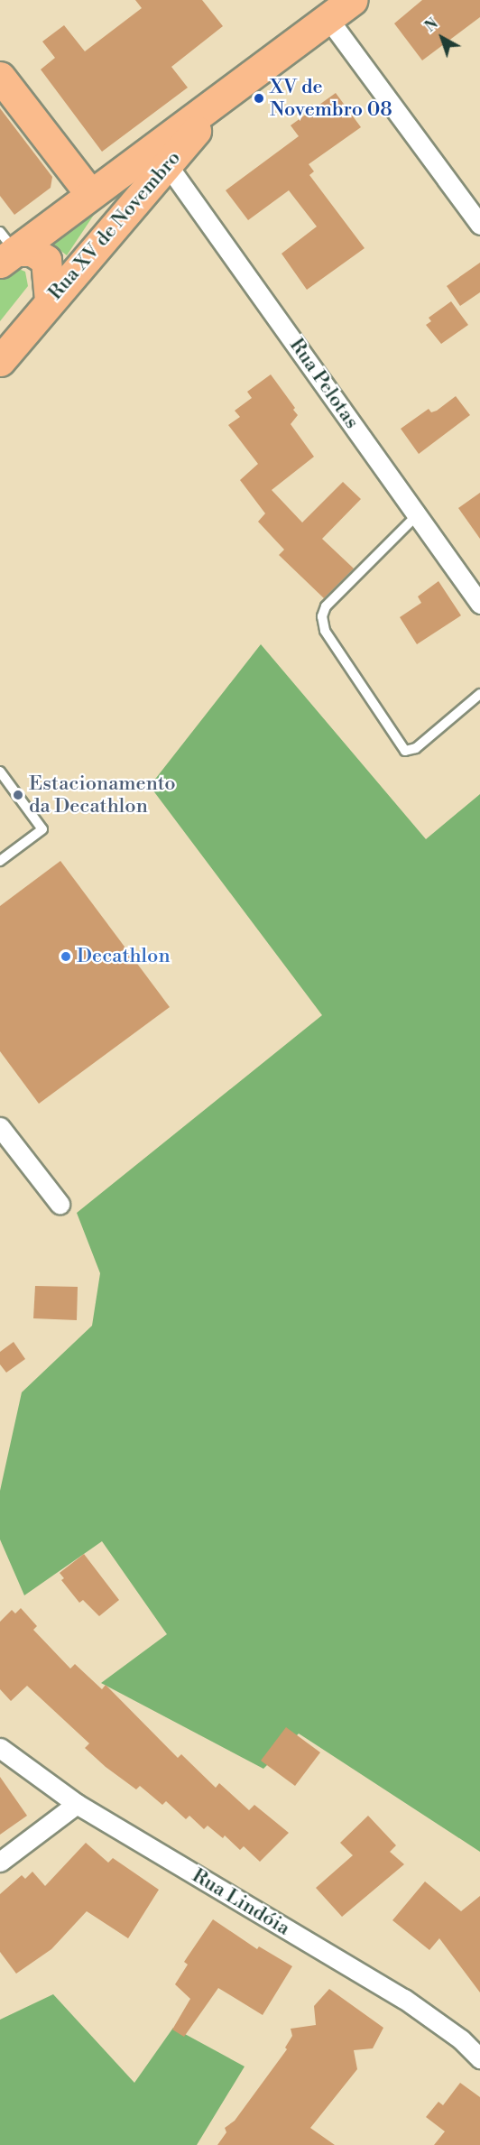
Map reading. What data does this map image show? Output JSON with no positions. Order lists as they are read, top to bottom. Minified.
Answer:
{"streets":{"main road":["Rua XV de Novembro"],"street":["Rua Pelotas","Rua Lindóia"]},"crossings":[["Rua XV de Novembro","Rua Pelotas"]],"places":["XV de Novembro 08","Estacionamento da Decathlon","Decathlon"],"north":"top left"}
